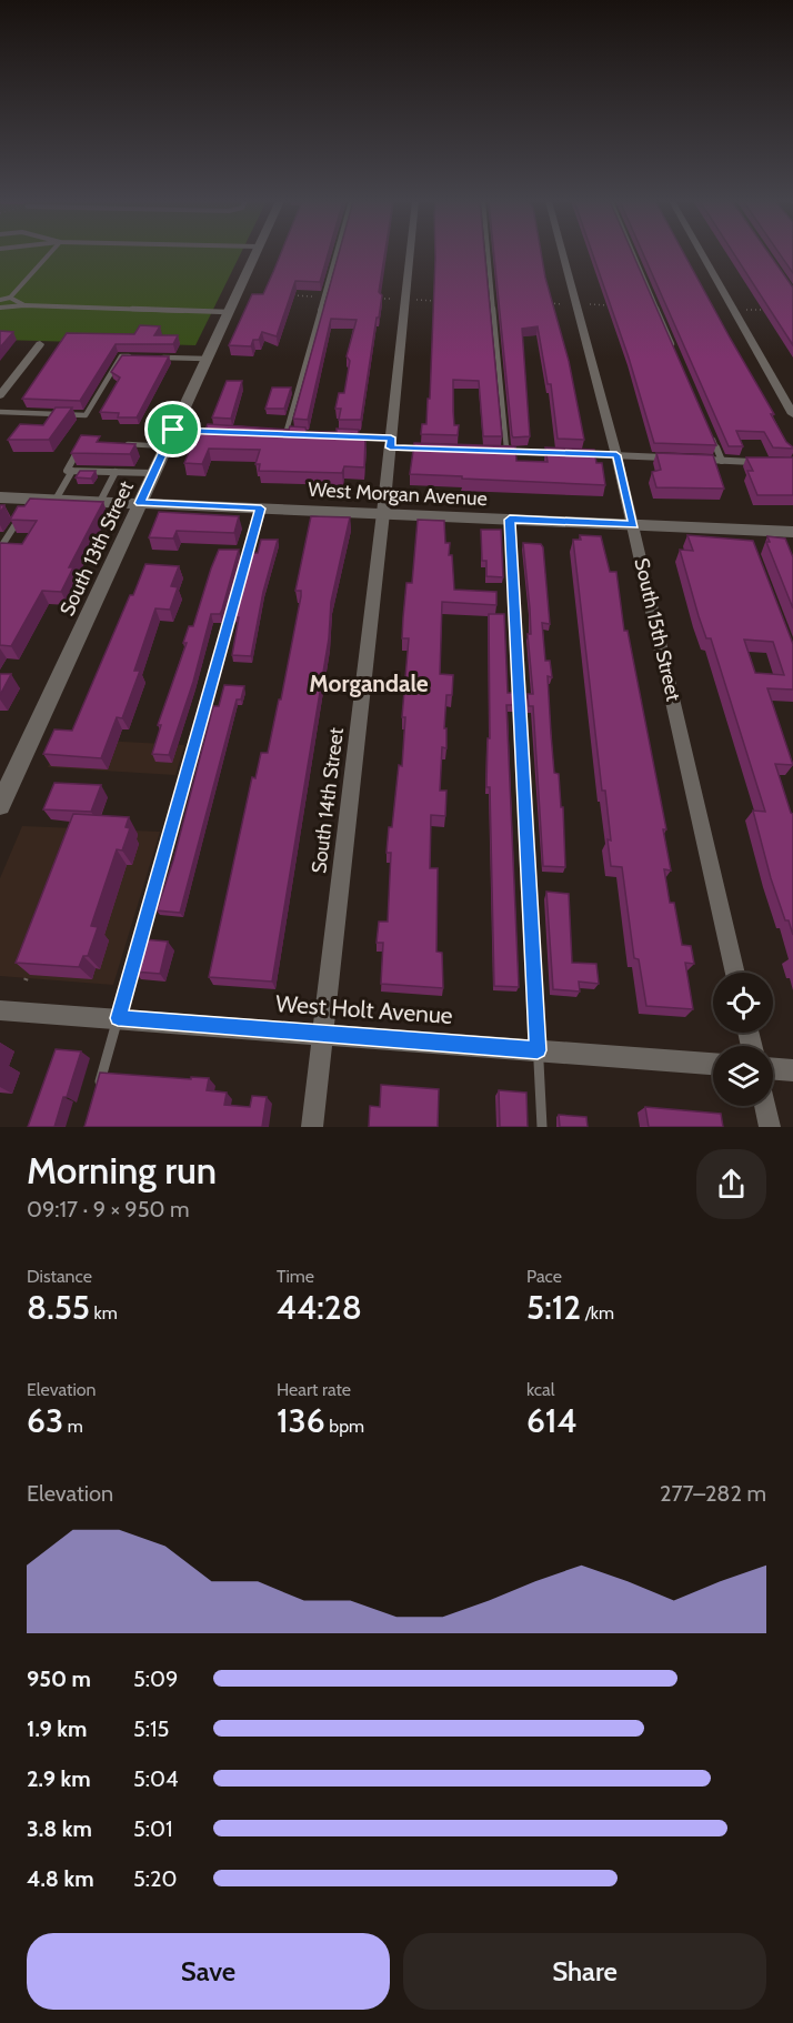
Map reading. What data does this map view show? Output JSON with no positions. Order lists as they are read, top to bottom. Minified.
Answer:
{"streets":{"street":["West Morgan Avenue","South 13th Street","South 15th Street","South 14th Street","West Holt Avenue"]},"crossings":[["West Morgan Avenue","South 13th Street"],["West Morgan Avenue","South 15th Street"],["West Morgan Avenue","South 14th Street"],["South 14th Street","West Holt Avenue"]],"districts":["Morgandale"],"page":{"heading":["Morning run","09:17 · 9 × 950 m"],"stats":[["Distance","8.55 km"],["Time","44:28"],["Pace","5:12 /km"],["Elevation","63 m"],["Heart rate","136 bpm"],["kcal","614"]],"chart":["Elevation","277–282 m"],"list":[{"name":"950 m","note":"5:09"},{"name":"1.9 km","note":"5:15"},{"name":"2.9 km","note":"5:04"},{"name":"3.8 km","note":"5:01"},{"name":"4.8 km","note":"5:20"}],"buttons":["Save","Share"]}}
